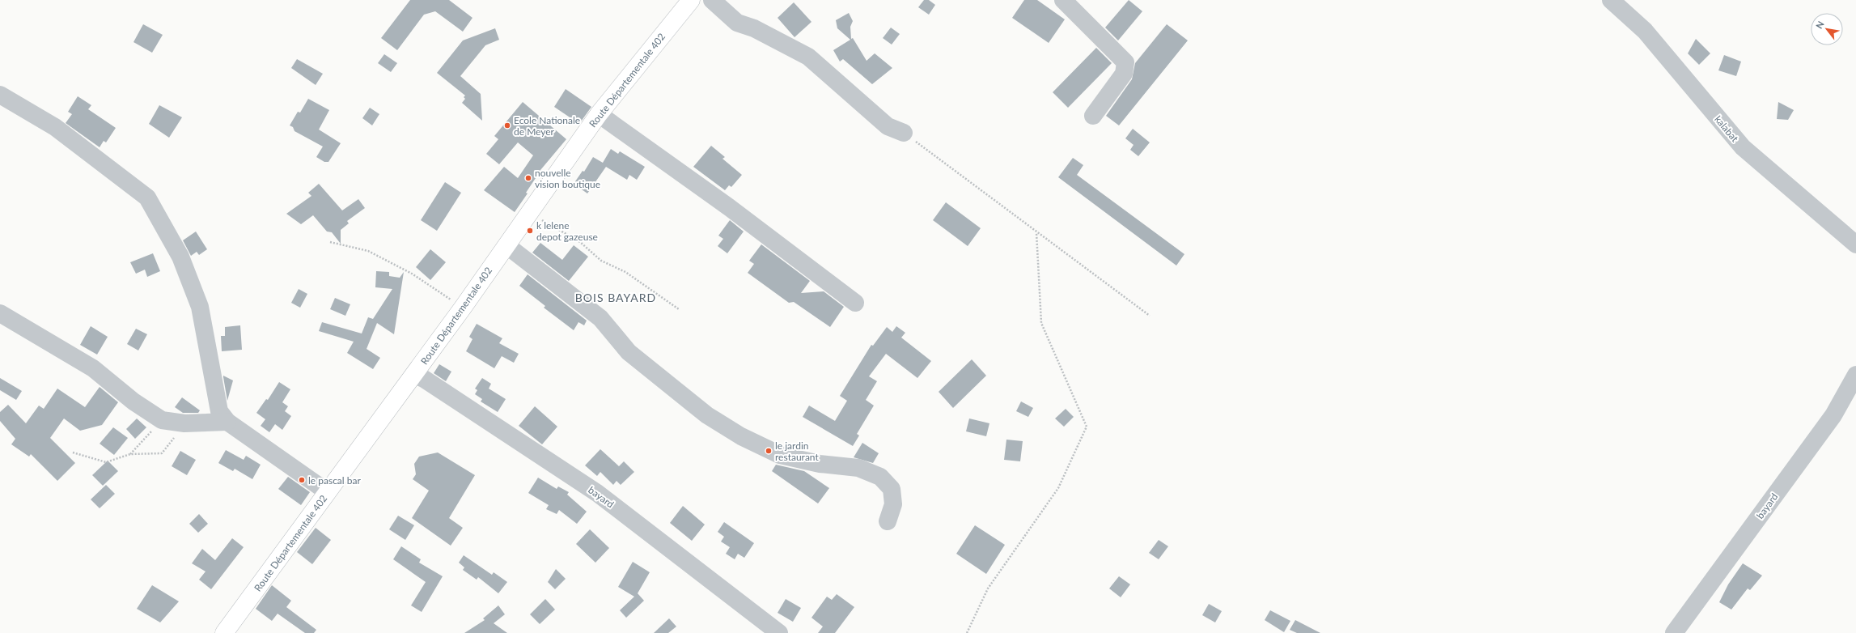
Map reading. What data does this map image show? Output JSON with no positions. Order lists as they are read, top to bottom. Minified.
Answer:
{"streets":{"main road":["Route Départementale 402"],"street":["kalabat","bayard"]},"crossings":[["Route Départementale 402","bayard"]],"districts":["BOIS BAYARD"],"places":["Ecole Nationale de Meyer","nouvelle vision boutique","k lelene depot gazeuse","le jardin restaurant","le pascal bar"],"north":"top left"}
